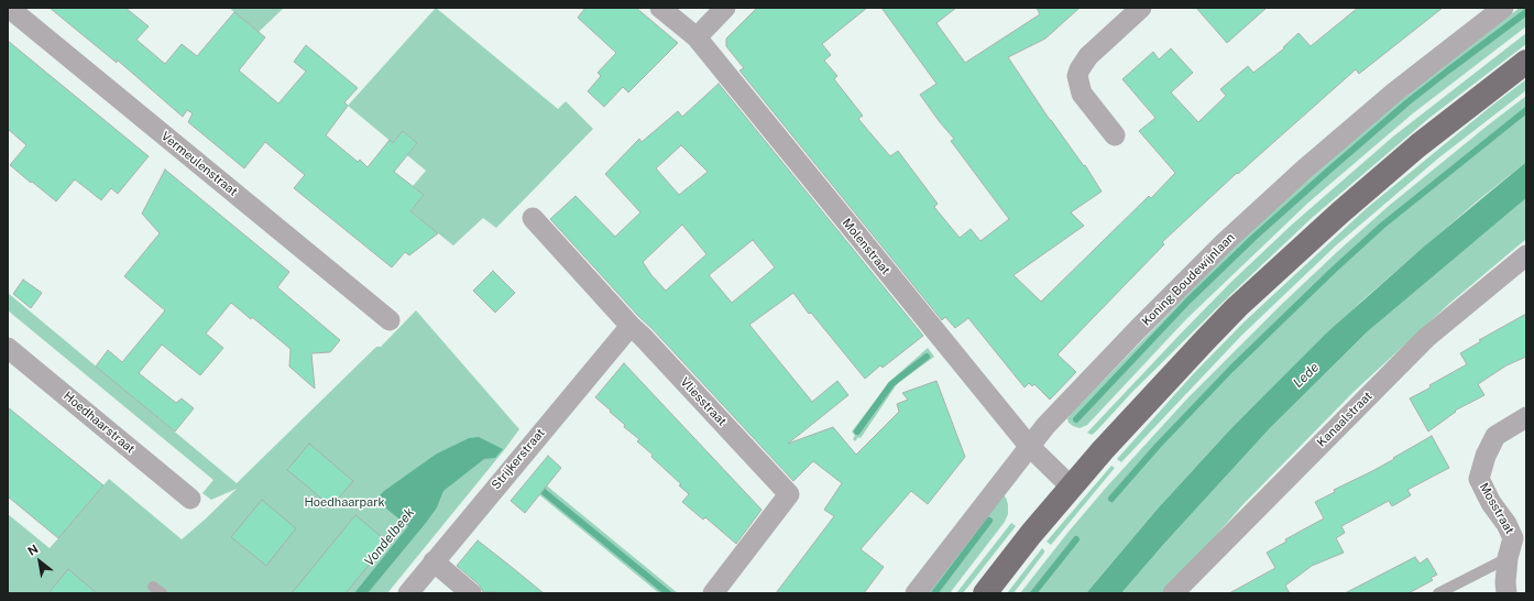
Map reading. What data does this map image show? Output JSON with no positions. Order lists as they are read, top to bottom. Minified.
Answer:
{"streets":{"street":["Vermeulenstraat","Molenstraat","Koning Boudewijnlaan","Vliesstraat","Kanaalstraat","Hoedhaarstraat","Strijkerstraat","Mosstraat"]},"crossings":[["Molenstraat","Koning Boudewijnlaan"],["Vliesstraat","Strijkerstraat"]],"water":["Lede","Vondelbeek"],"parks":["Hoedhaarpark"],"north":"top left"}
